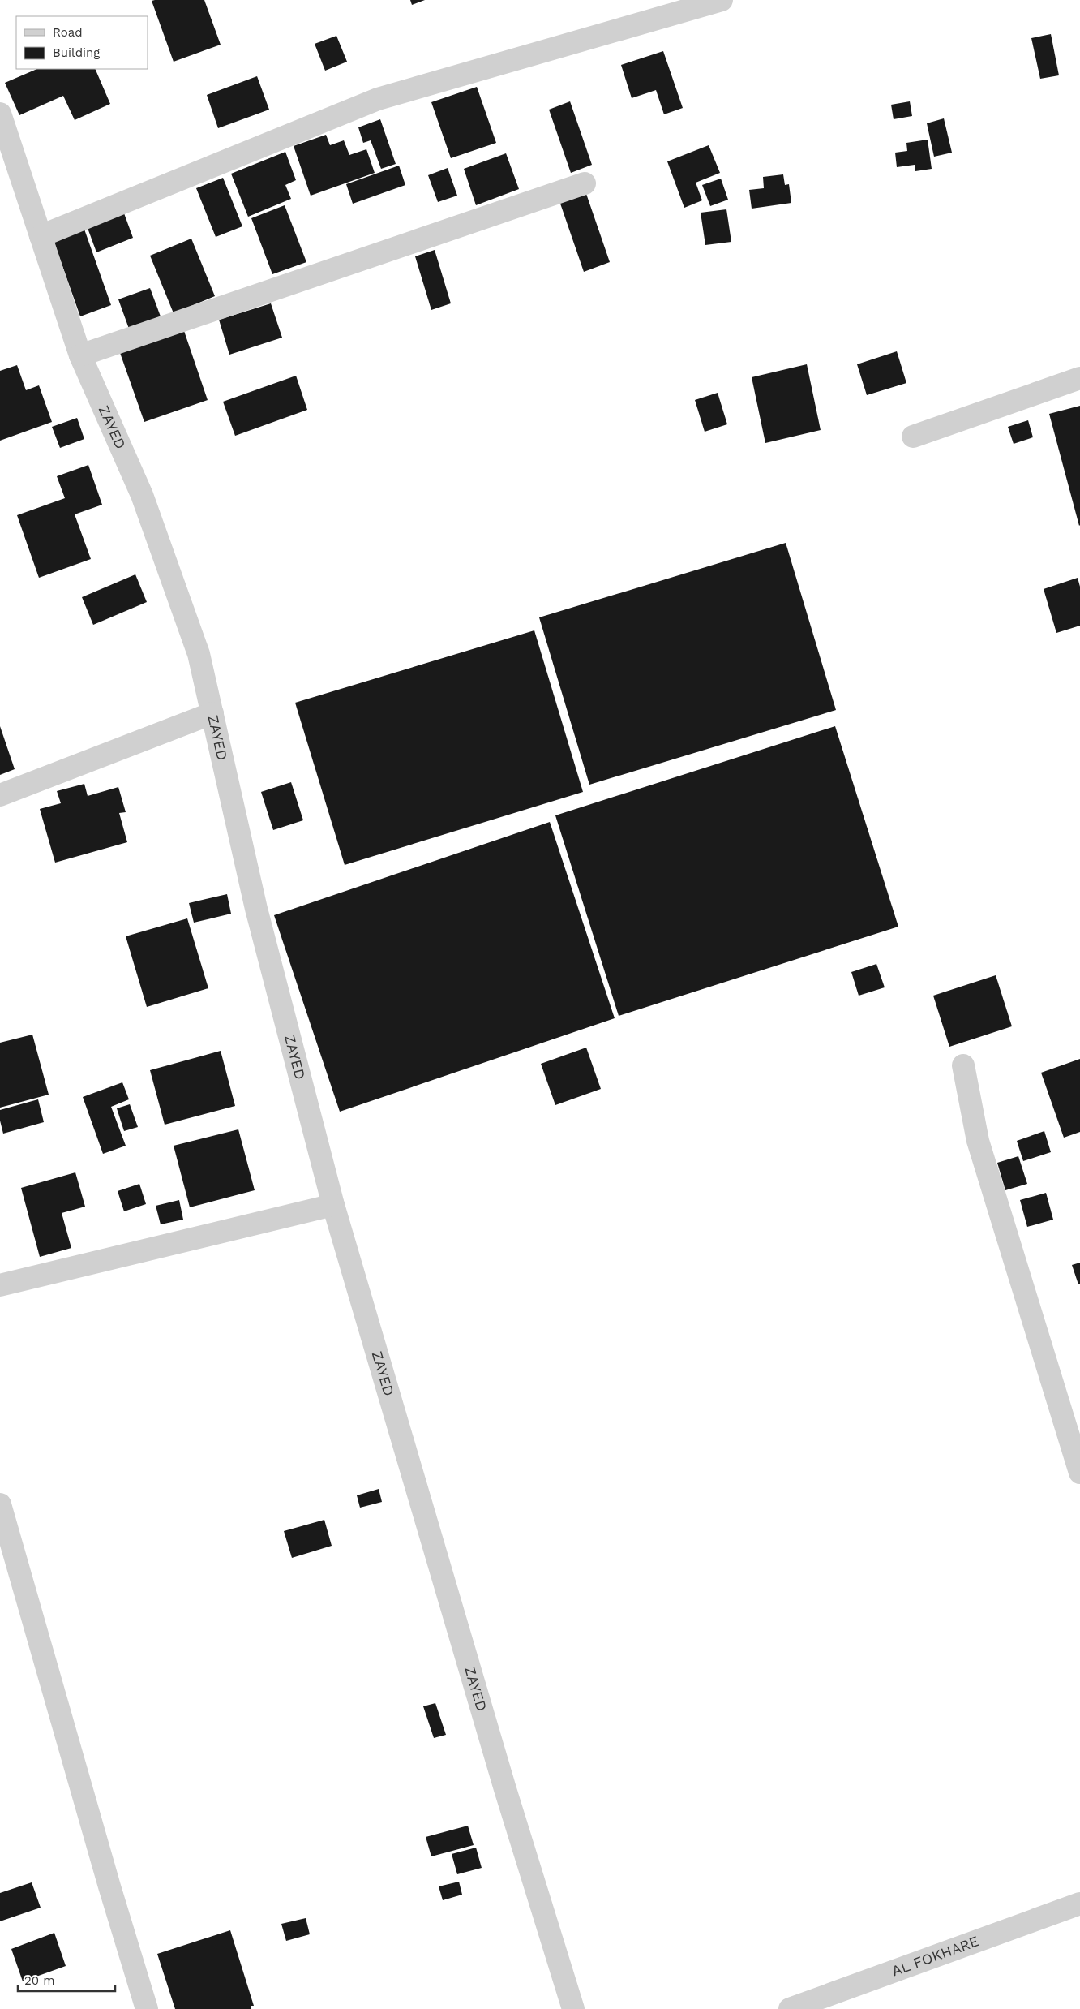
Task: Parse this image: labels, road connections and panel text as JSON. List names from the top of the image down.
{
  "streets": {
    "street": ["ZAYED", "AL FOKHARE"]
  },
  "legend": ["Road", "Building"],
  "scale_bar": "20 m"
}
